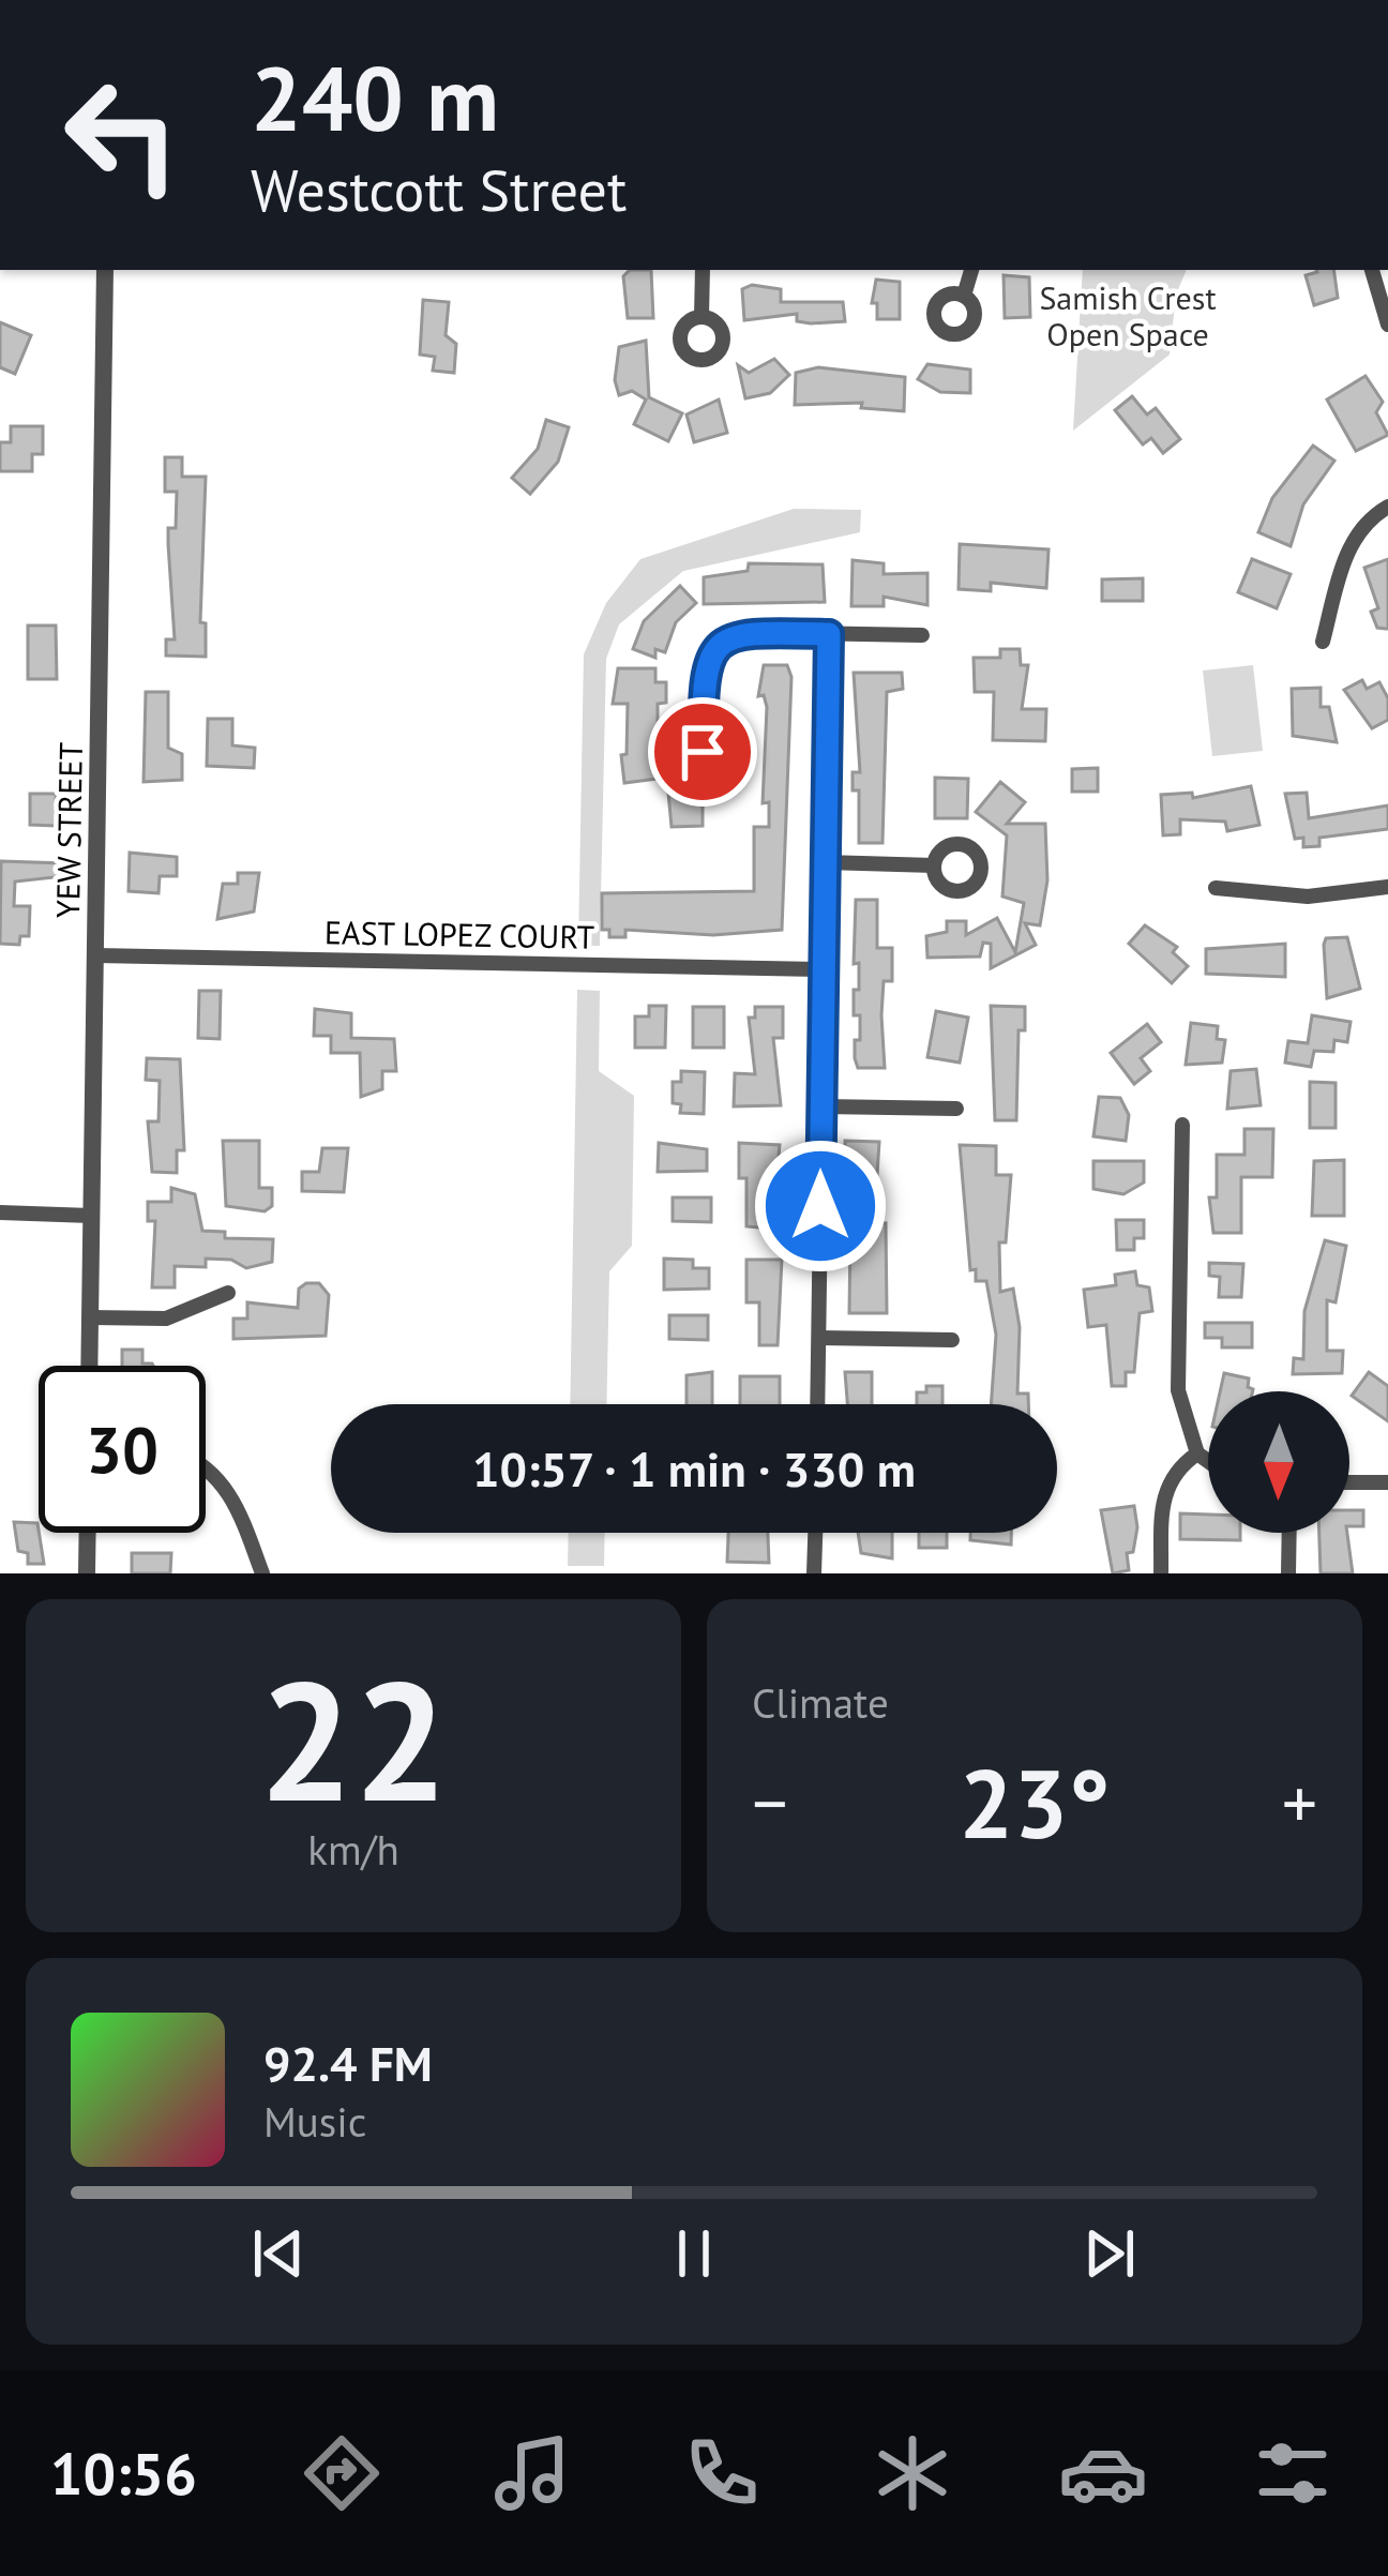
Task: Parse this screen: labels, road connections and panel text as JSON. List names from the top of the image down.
{
  "streets": {
    "street": ["YEW STREET", "EAST LOPEZ COURT"]
  },
  "crossings": [
    ["YEW STREET", "EAST LOPEZ COURT"]
  ],
  "parks": ["Samish Crest Open Space"],
  "north": "bottom",
  "page": {
    "turn": ["240 m", "Westcott Street"],
    "limit": "30",
    "trip": "10:57 · 1 min · 330 m",
    "tile": [
      ["22", "km/h"],
      "Climate"
    ],
    "heat": ["−", "23°", "+"],
    "song": ["92.4 FM", "Music"],
    "tabs": "10:56"
  }
}
